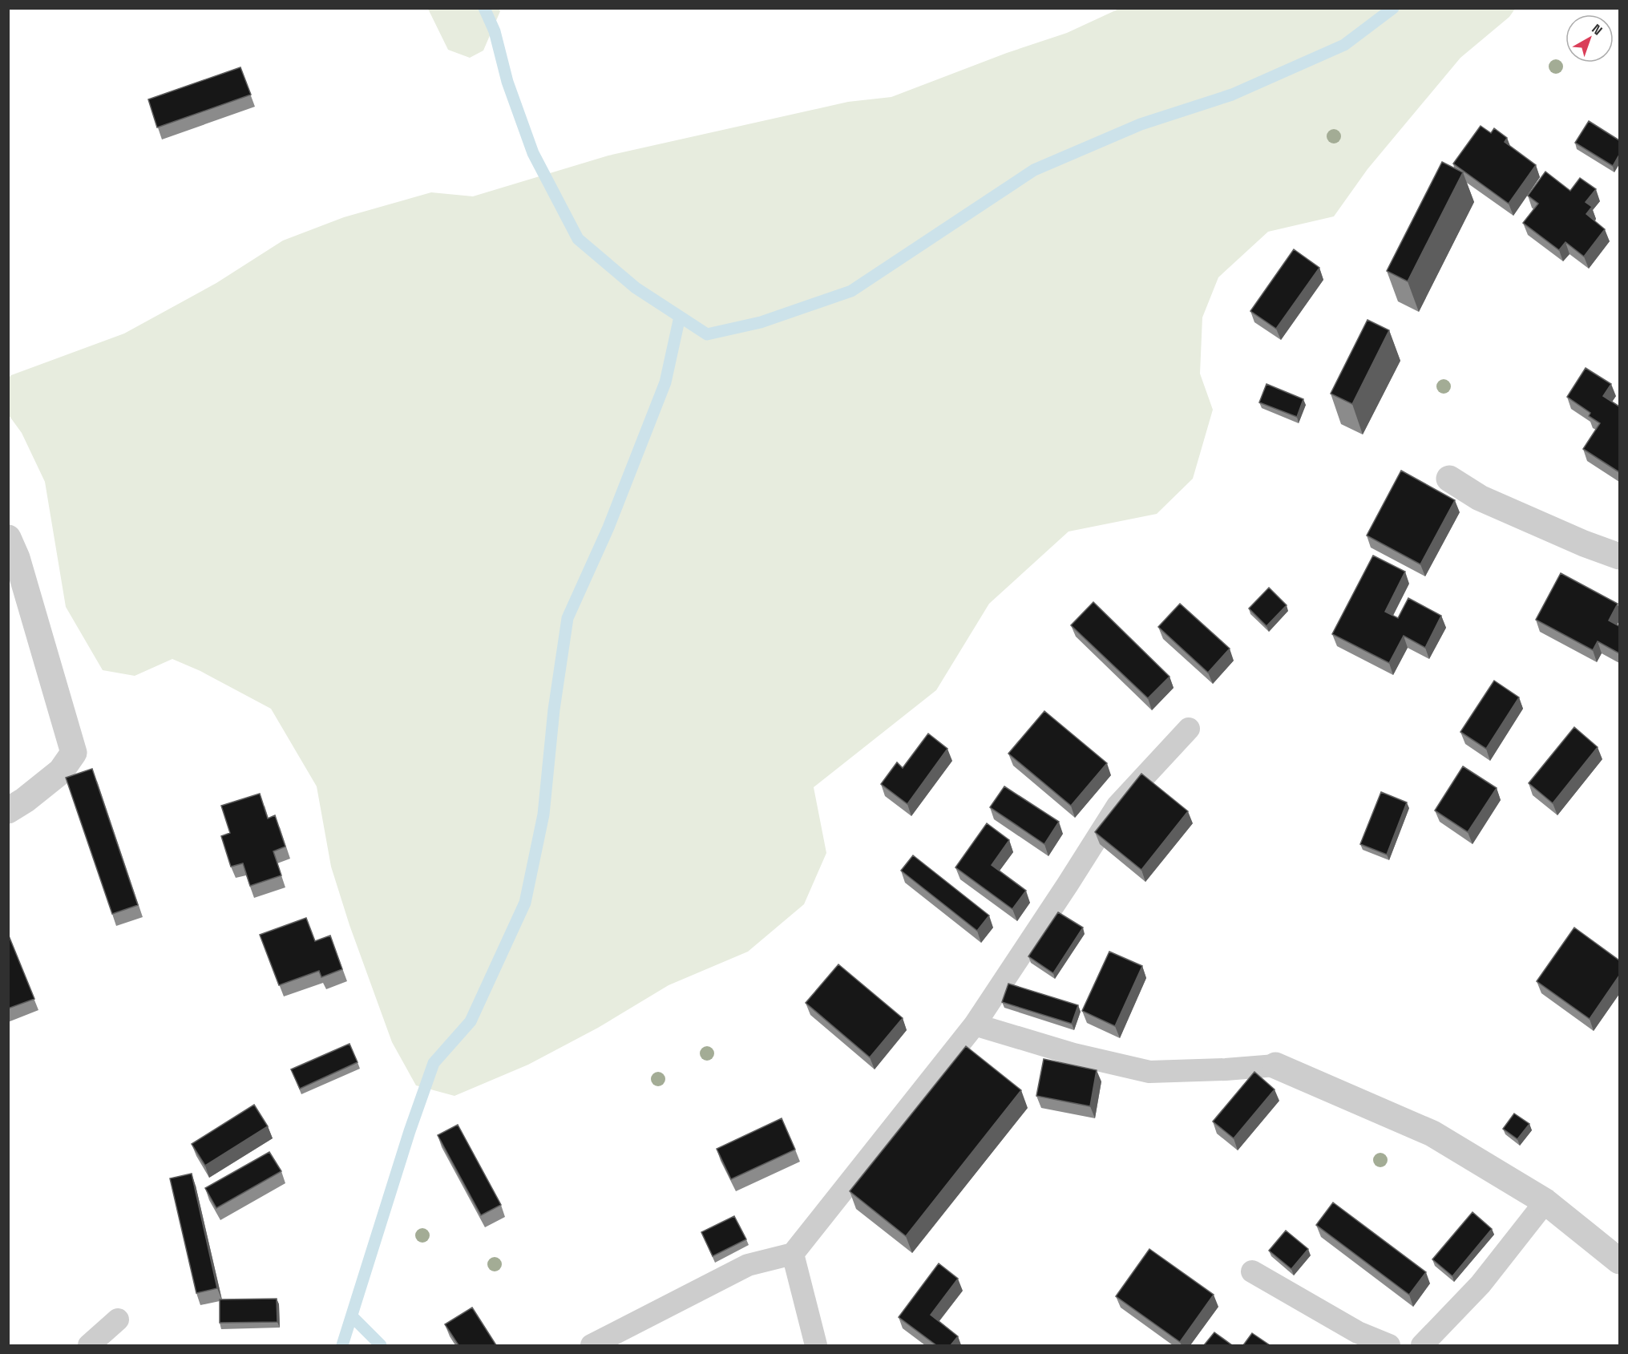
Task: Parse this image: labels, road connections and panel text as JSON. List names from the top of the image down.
{
  "north": "top right"
}
